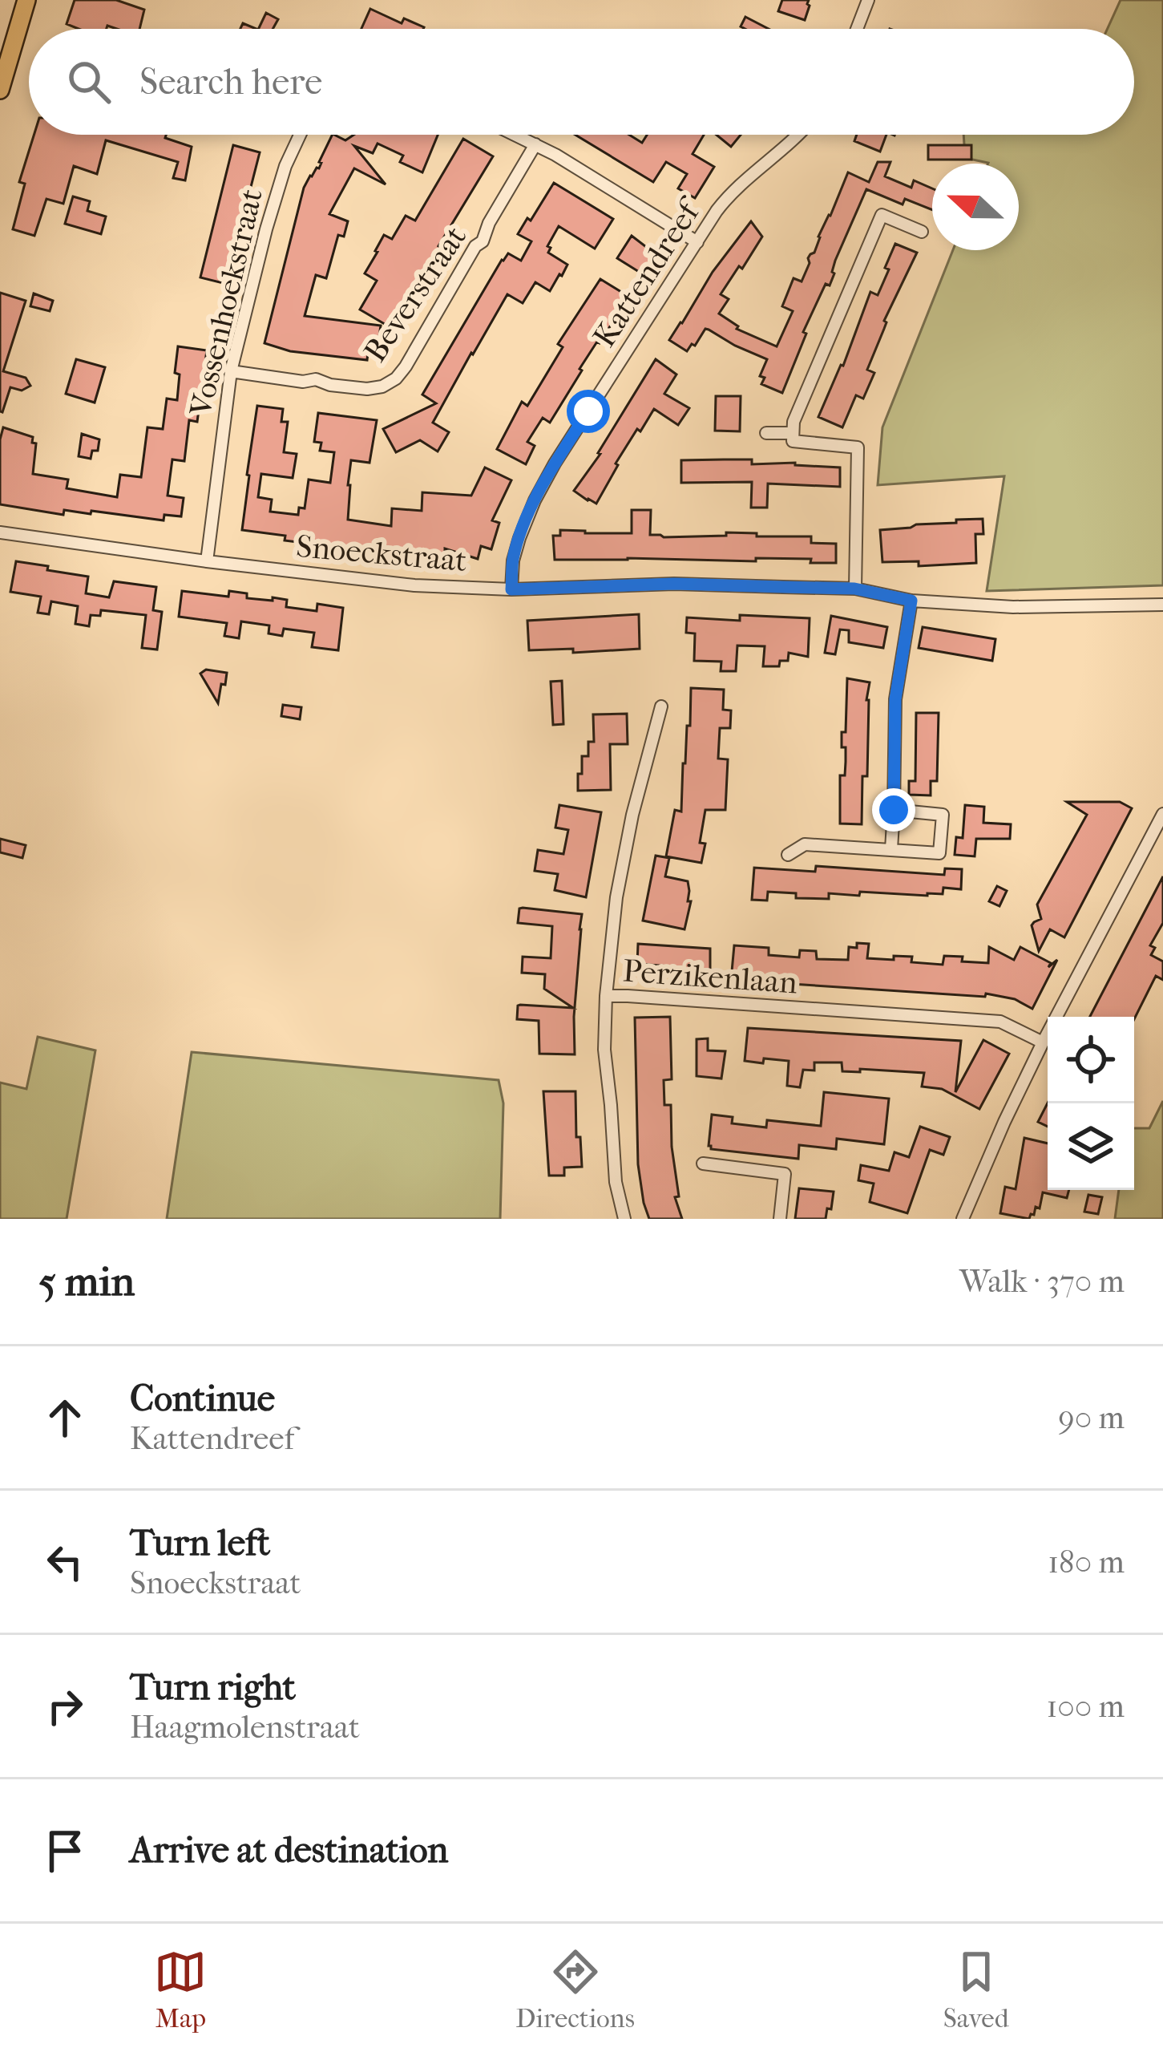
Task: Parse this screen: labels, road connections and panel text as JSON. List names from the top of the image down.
{
  "streets": {
    "street": [
      "Kattendreef",
      "Beverstraat",
      "Vossenhoekstraat",
      "Snoeckstraat",
      "Perzikenlaan"
    ]
  },
  "crossings": [
    ["Kattendreef", "Snoeckstraat"],
    ["Beverstraat", "Vossenhoekstraat"],
    ["Vossenhoekstraat", "Snoeckstraat"]
  ],
  "north": "left",
  "page": {
    "search": "Search here",
    "heading": ["5 min", "Walk · 370 m"],
    "list": [
      ["Continue", "Kattendreef", "90 m"],
      ["Turn left", "Snoeckstraat", "180 m"],
      ["Turn right", "Haagmolenstraat", "100 m"],
      "Arrive at destination"
    ],
    "nav": ["Map", "Directions", "Saved"]
  }
}
